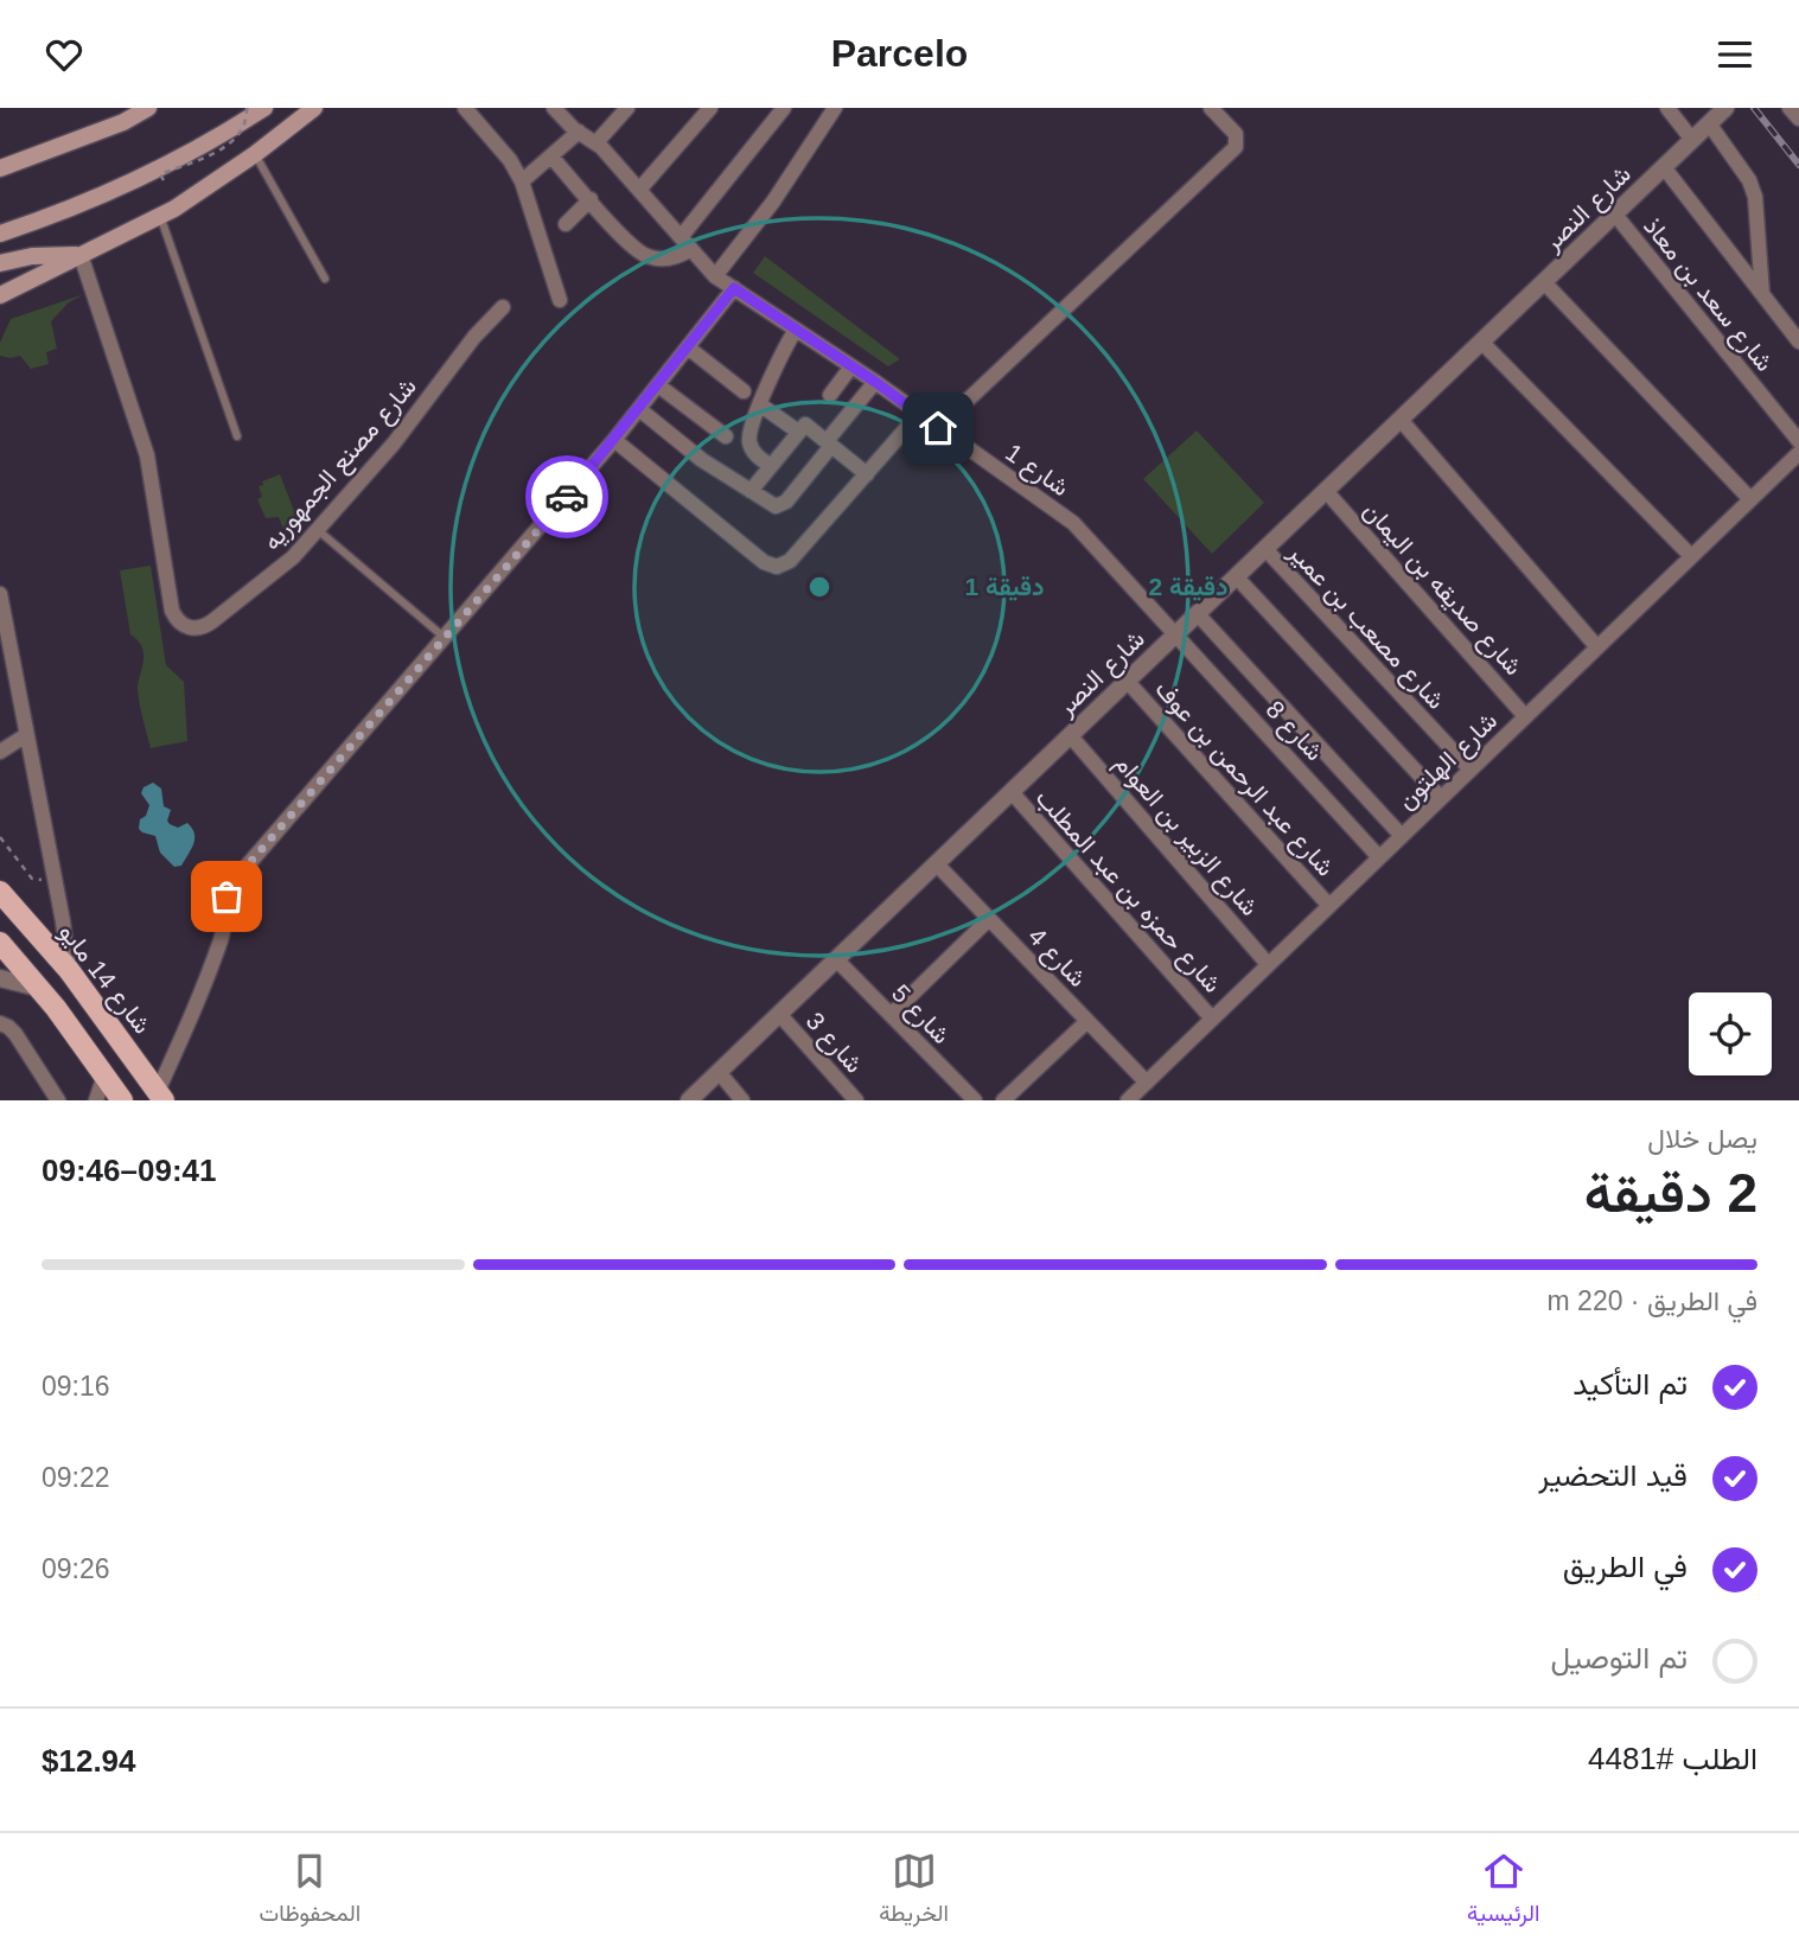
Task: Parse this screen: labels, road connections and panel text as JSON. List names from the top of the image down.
{
  "streets": {
    "main road": ["شارع 14 مايو"],
    "street": [
      "شارع النصر",
      "شارع سعد بن معاذ",
      "شارع مصنع الجمهوريه",
      "شارع 1",
      "شارع صديقه بن اليمان",
      "شارع مصعب بن عمير",
      "شارع 8",
      "شارع الهلتون",
      "شارع عبد الرحمن بن عوف",
      "شارع الزبير بن العوام",
      "شارع حمزه بن عبد المطلب",
      "شارع 4",
      "شارع 5",
      "شارع 3"
    ]
  },
  "crossings": [
    ["شارع النصر", "شارع سعد بن معاذ"],
    ["شارع النصر", "شارع 1"],
    ["شارع النصر", "شارع صديقه بن اليمان"],
    ["شارع النصر", "شارع مصعب بن عمير"],
    ["شارع النصر", "شارع 8"],
    ["شارع النصر", "شارع عبد الرحمن بن عوف"],
    ["شارع النصر", "شارع الزبير بن العوام"],
    ["شارع النصر", "شارع حمزه بن عبد المطلب"],
    ["شارع النصر", "شارع 4"],
    ["شارع النصر", "شارع 5"],
    ["شارع النصر", "شارع 3"],
    ["شارع 1", "شارع 8"],
    ["شارع صديقه بن اليمان", "شارع الهلتون"],
    ["شارع مصعب بن عمير", "شارع الهلتون"],
    ["شارع 8", "شارع الهلتون"],
    ["شارع الهلتون", "شارع عبد الرحمن بن عوف"],
    ["شارع الهلتون", "شارع الزبير بن العوام"],
    ["شارع الهلتون", "شارع حمزه بن عبد المطلب"],
    ["شارع الهلتون", "شارع 4"]
  ],
  "page": {
    "header": "Parcelo",
    "heading": ["2 دقيقة", "يصل خلال", "09:41–09:46"],
    "panel": ["الطلب #4481", "$12.94"],
    "bar": "في الطريق · 220 m",
    "list": [
      ["تم التأكيد", "09:16"],
      ["قيد التحضير", "09:22"],
      ["في الطريق", "09:26"],
      "تم التوصيل"
    ],
    "tabs": ["الرئيسية", "الخريطة", "المحفوظات"]
  },
  "rings": ["1 دقيقة", "2 دقيقة"]
}
